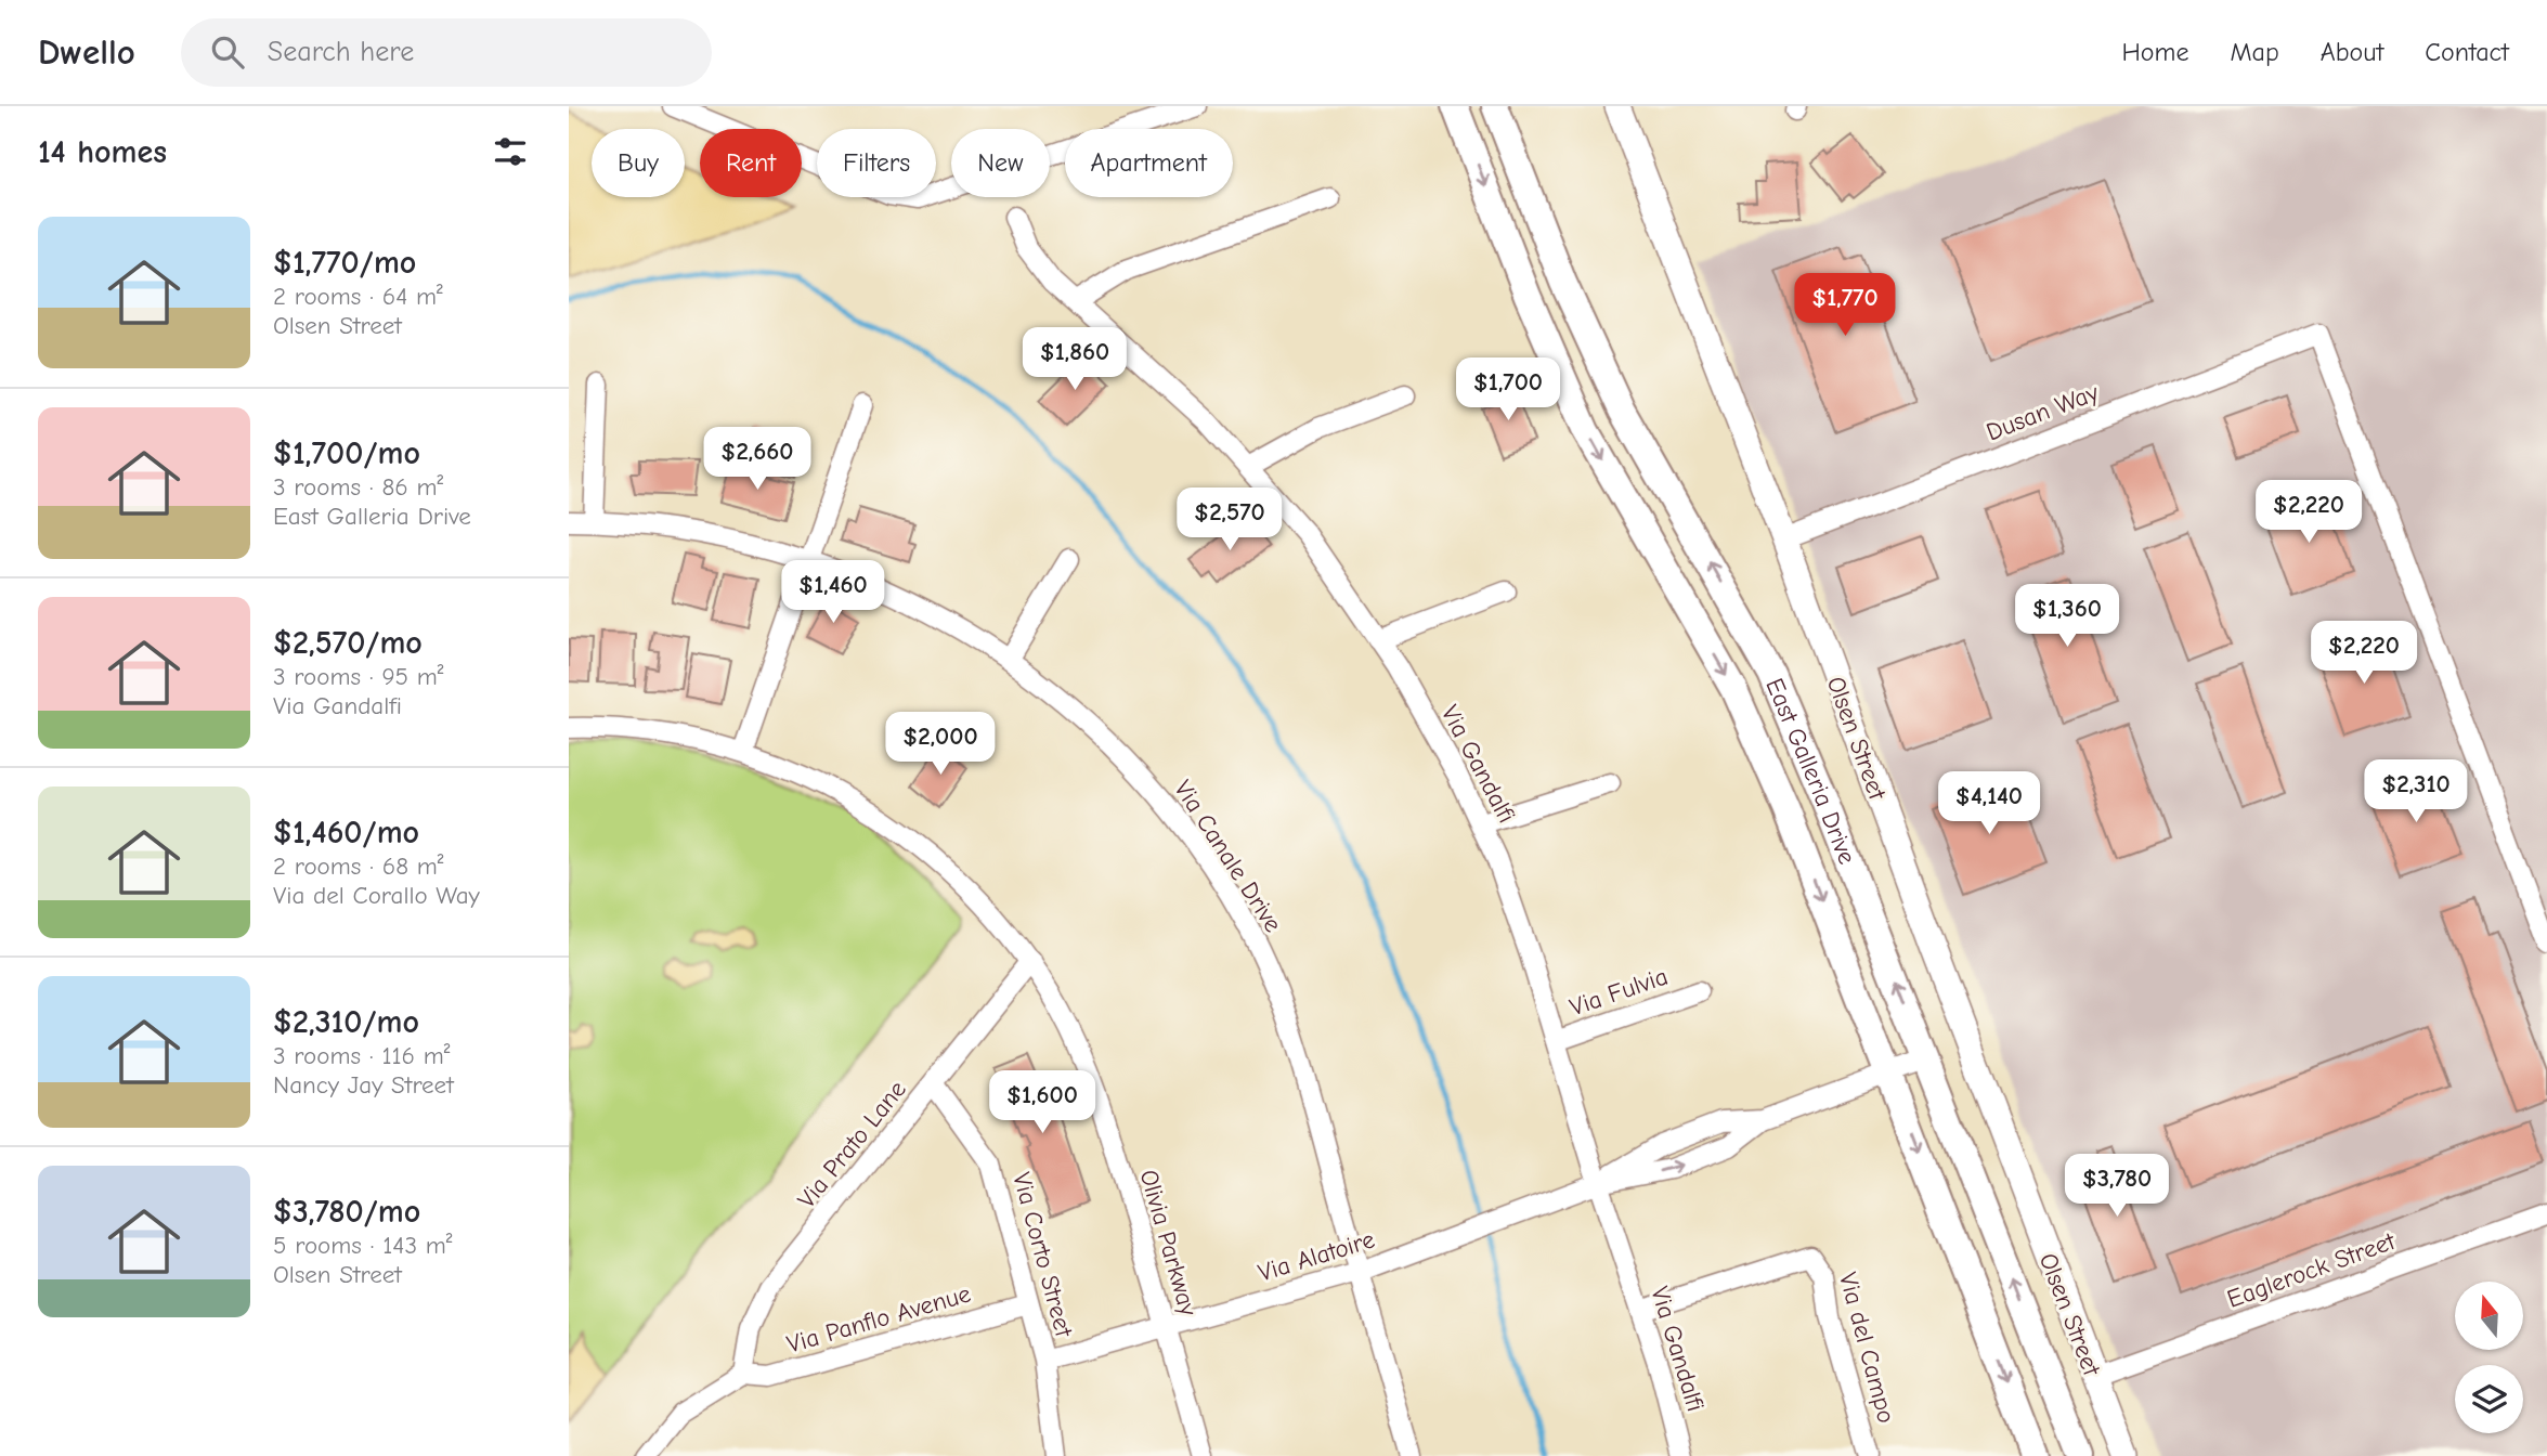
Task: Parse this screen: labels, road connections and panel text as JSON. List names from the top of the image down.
{
  "streets": {
    "main road": ["East Galleria Drive"],
    "street": [
      "Dusan Way",
      "Olsen Street",
      "Via Gandalfi",
      "Via Canale Drive",
      "Via Fulvia",
      "Via Prato Lane",
      "Olivia Parkway",
      "Via Corto Street",
      "Via Alatoire",
      "Eaglerock Street",
      "Via Panflo Avenue",
      "Via del Campo"
    ]
  },
  "crossings": [
    ["Dusan Way", "Olsen Street"],
    ["Olsen Street", "Eaglerock Street"],
    ["Via Gandalfi", "Via Fulvia"],
    ["Via Gandalfi", "Via Alatoire"],
    ["Via Gandalfi", "Via del Campo"],
    ["East Galleria Drive", "Via Alatoire"],
    ["Via Canale Drive", "Via Alatoire"],
    ["Via Prato Lane", "Olivia Parkway"],
    ["Via Prato Lane", "Via Corto Street"],
    ["Via Prato Lane", "Via Panflo Avenue"],
    ["Olivia Parkway", "Via Alatoire"],
    ["Via Corto Street", "Via Alatoire"],
    ["Via Corto Street", "Via Panflo Avenue"]
  ],
  "north": "top",
  "page": {
    "header": "Dwello",
    "search": "Search here",
    "nav": [
      "Home",
      "Map",
      "About",
      "Contact"
    ],
    "heading": "14 homes",
    "chip": [
      "Buy",
      "Rent",
      "Filters",
      "New",
      "Apartment"
    ],
    "list": [
      {
        "name": "$1,770/mo",
        "note": "2 rooms · 64 m² · Olsen Street"
      },
      {
        "name": "$1,700/mo",
        "note": "3 rooms · 86 m² · East Galleria Drive"
      },
      {
        "name": "$2,570/mo",
        "note": "3 rooms · 95 m² · Via Gandalfi"
      },
      {
        "name": "$1,460/mo",
        "note": "2 rooms · 68 m² · Via del Corallo Way"
      },
      {
        "name": "$2,310/mo",
        "note": "3 rooms · 116 m² · Nancy Jay Street"
      },
      {
        "name": "$3,780/mo",
        "note": "5 rooms · 143 m² · Olsen Street"
      }
    ],
    "price": [
      "$1,770",
      "$1,860",
      "$1,700",
      "$2,660",
      "$2,220",
      "$2,570",
      "$1,460",
      "$1,360",
      "$2,220",
      "$2,000",
      "$2,310",
      "$4,140",
      "$1,600",
      "$3,780"
    ]
  }
}
